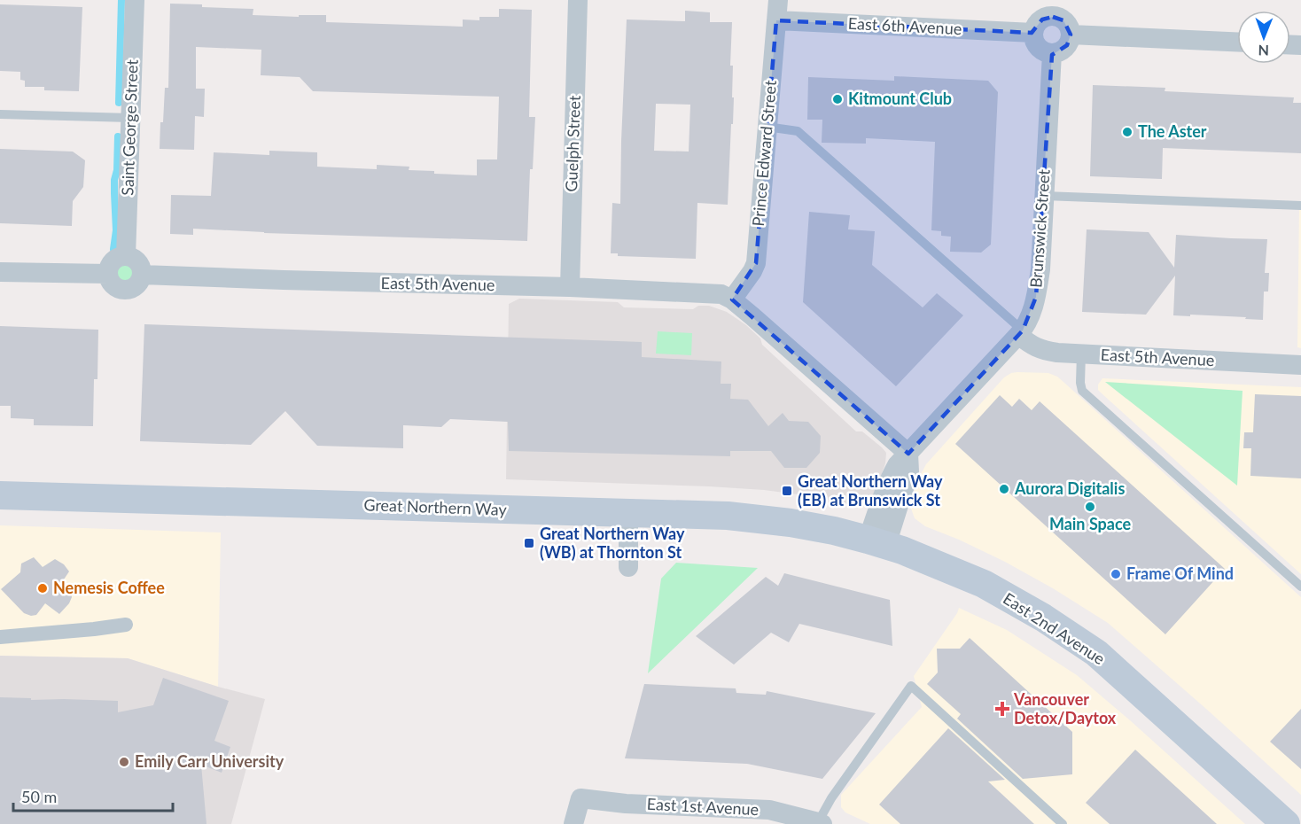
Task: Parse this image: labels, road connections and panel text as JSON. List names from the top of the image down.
{
  "streets": {
    "main road": ["Great Northern Way", "East 2nd Avenue"],
    "street": [
      "East 6th Avenue",
      "Saint George Street",
      "Guelph Street",
      "Prince Edward Street",
      "Brunswick Street",
      "East 5th Avenue",
      "East 1st Avenue"
    ]
  },
  "crossings": [
    ["East 6th Avenue", "Prince Edward Street"],
    ["East 6th Avenue", "Brunswick Street"],
    ["Saint George Street", "East 5th Avenue"],
    ["Guelph Street", "East 5th Avenue"],
    ["Prince Edward Street", "East 5th Avenue"],
    ["Brunswick Street", "East 5th Avenue"],
    ["Great Northern Way", "East 2nd Avenue"]
  ],
  "places": {
    "other": [
      "Kitmount Club",
      "The Aster",
      "Aurora Digitalis",
      "Main Space",
      "Frame Of Mind",
      "Nemesis Coffee",
      "Emily Carr University"
    ],
    "transit": ["Great Northern Way (EB) at Brunswick St", "Great Northern Way (WB) at Thornton St"],
    "health": ["Vancouver Detox/Daytox"]
  },
  "scale_bar": "50 m",
  "north": "bottom"
}
